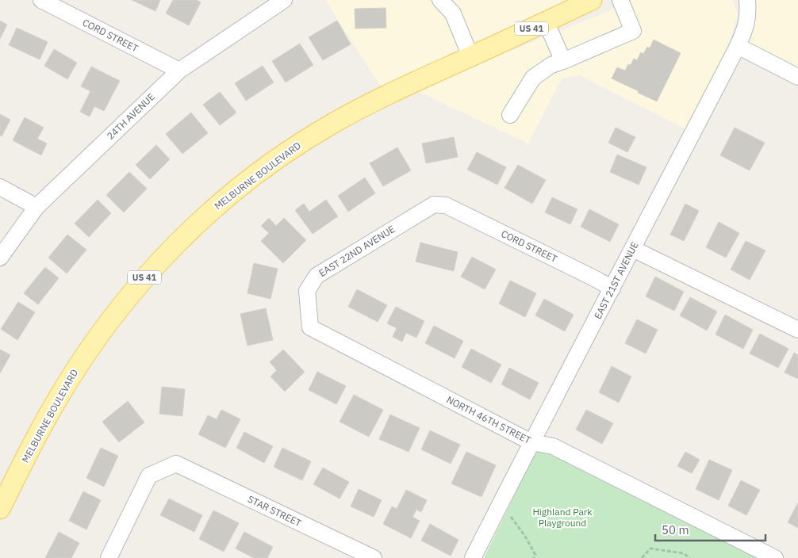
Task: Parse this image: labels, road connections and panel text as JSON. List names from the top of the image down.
{
  "streets": {
    "main road": ["US 41", "MELBURNE BOULEVARD"],
    "street": [
      "CORD STREET",
      "24TH AVENUE",
      "EAST 22ND AVENUE",
      "EAST 21ST AVENUE",
      "NORTH 46TH STREET",
      "STAR STREET"
    ]
  },
  "crossings": [
    ["CORD STREET", "24TH AVENUE"],
    ["CORD STREET", "EAST 22ND AVENUE"],
    ["CORD STREET", "EAST 21ST AVENUE"],
    ["EAST 22ND AVENUE", "NORTH 46TH STREET"],
    ["EAST 21ST AVENUE", "NORTH 46TH STREET"]
  ],
  "parks": ["Highland Park Playground"],
  "scale_bar": "50 m"
}
